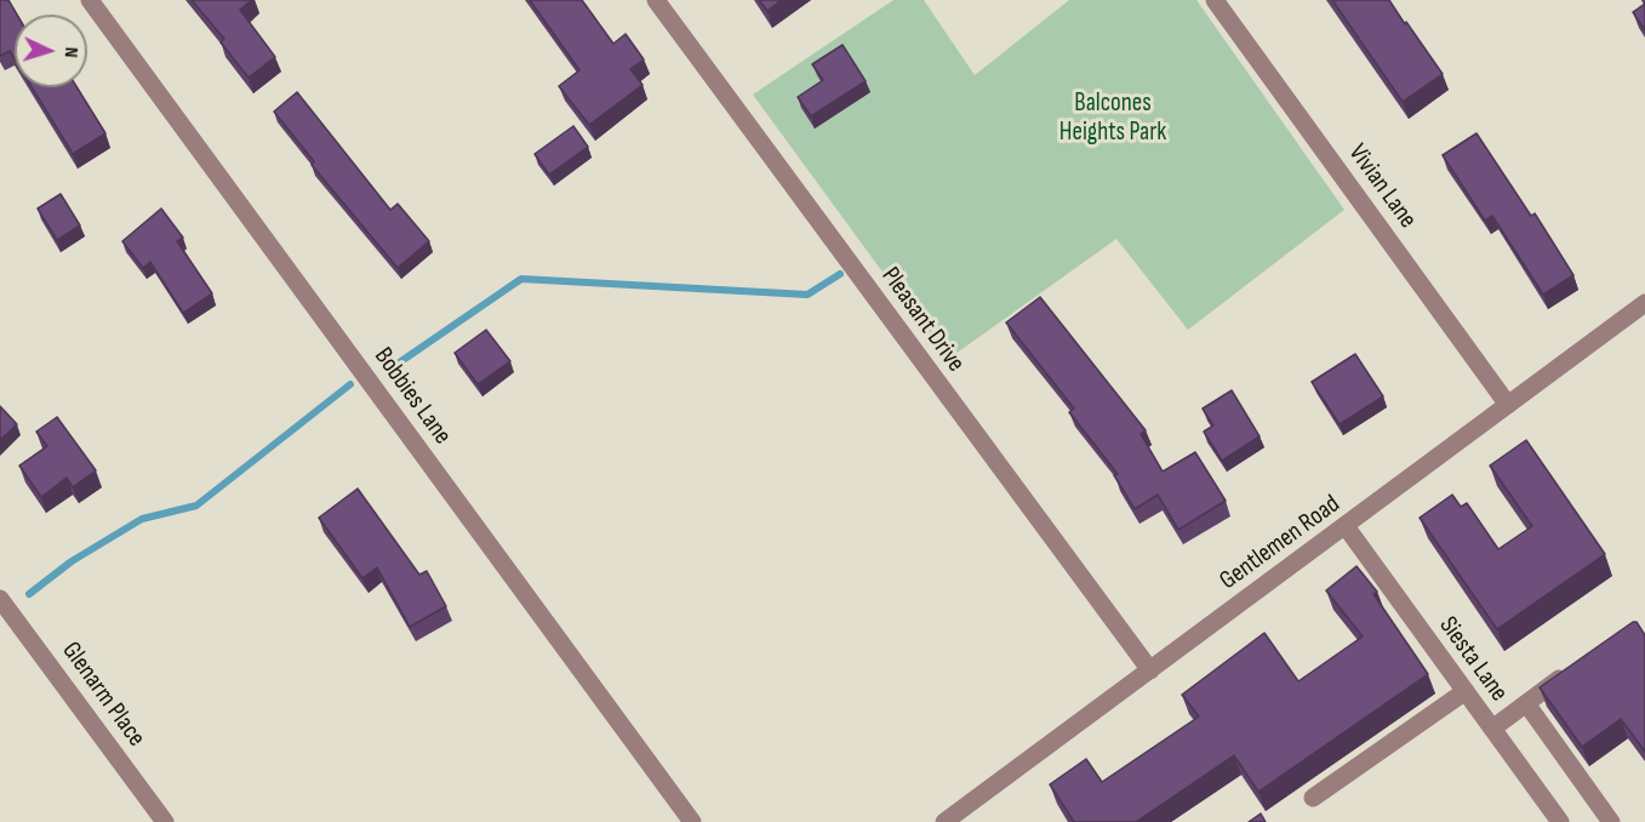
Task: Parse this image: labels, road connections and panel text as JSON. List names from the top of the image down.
{
  "streets": {
    "street": [
      "Vivian Lane",
      "Pleasant Drive",
      "Bobbies Lane",
      "Gentlemen Road",
      "Siesta Lane",
      "Glenarm Place"
    ]
  },
  "crossings": [
    ["Vivian Lane", "Gentlemen Road"],
    ["Pleasant Drive", "Gentlemen Road"],
    ["Gentlemen Road", "Siesta Lane"]
  ],
  "parks": ["Balcones Heights Park"],
  "north": "right"
}
